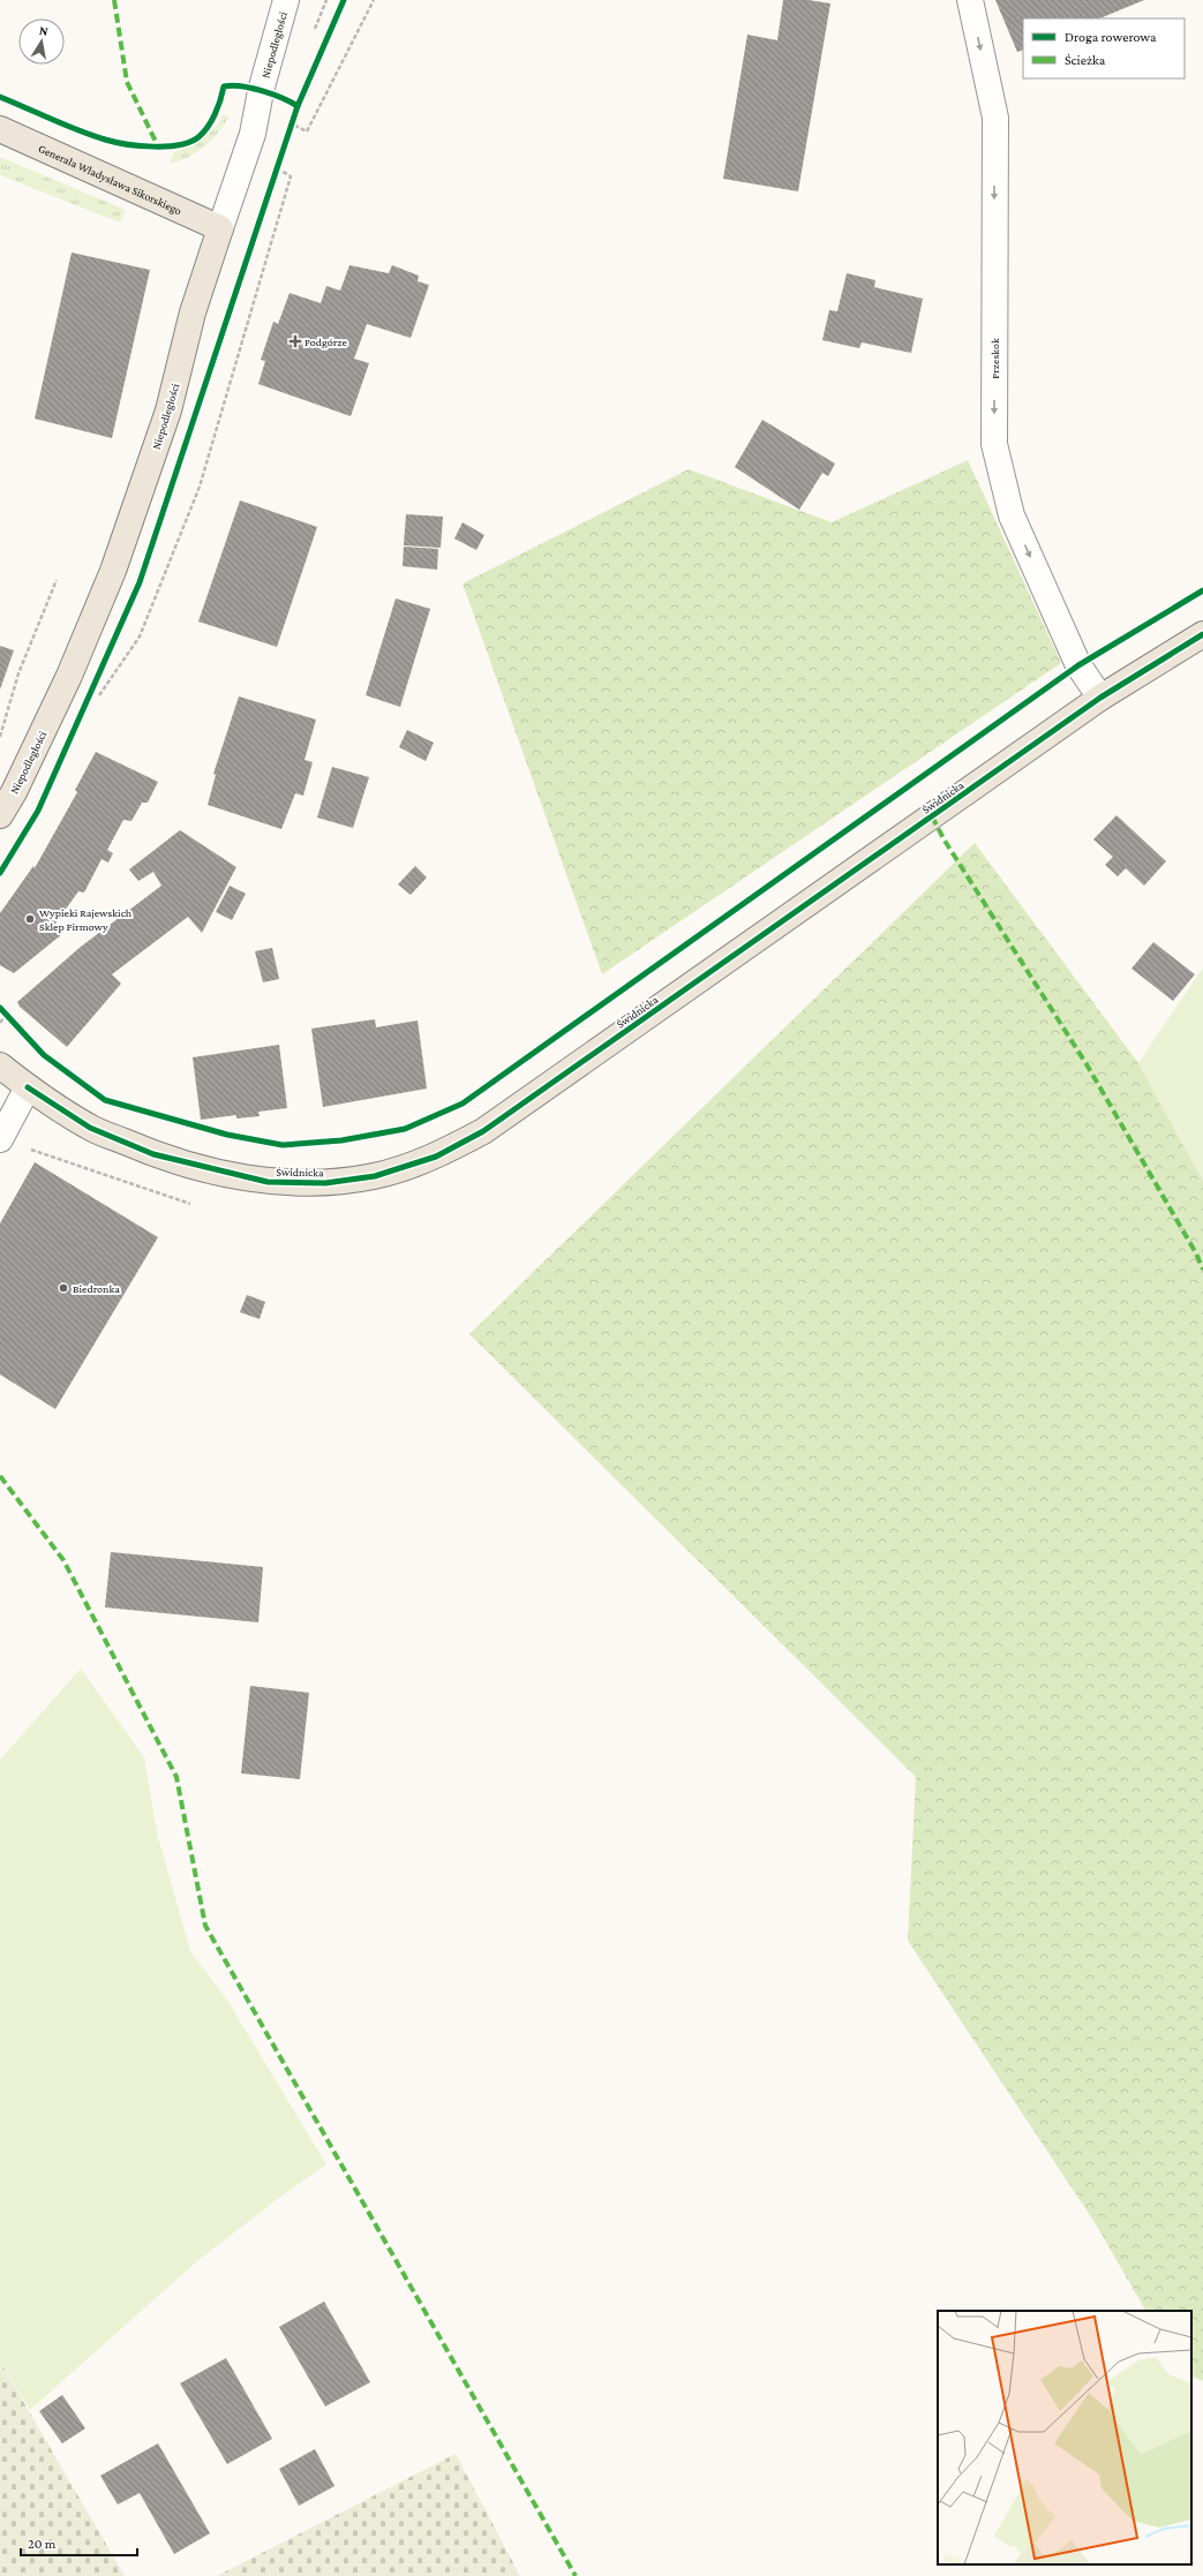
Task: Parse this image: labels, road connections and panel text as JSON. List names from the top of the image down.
{
  "streets": {
    "main road": ["Niepodległości", "Generała Władysława Sikorskiego", "Świdnicka"],
    "street": ["Przeskok"]
  },
  "crossings": [
    ["Niepodległości", "Generała Władysława Sikorskiego"],
    ["Przeskok", "Świdnicka"]
  ],
  "one_way": ["Przeskok"],
  "places": {
    "health": ["Podgórze"],
    "other": ["Wypieki Rajewskich Sklep Firmowy", "Biedronka"]
  },
  "legend": ["Droga rowerowa", "Ścieżka"],
  "scale_bar": "20 m",
  "north": "top"
}
